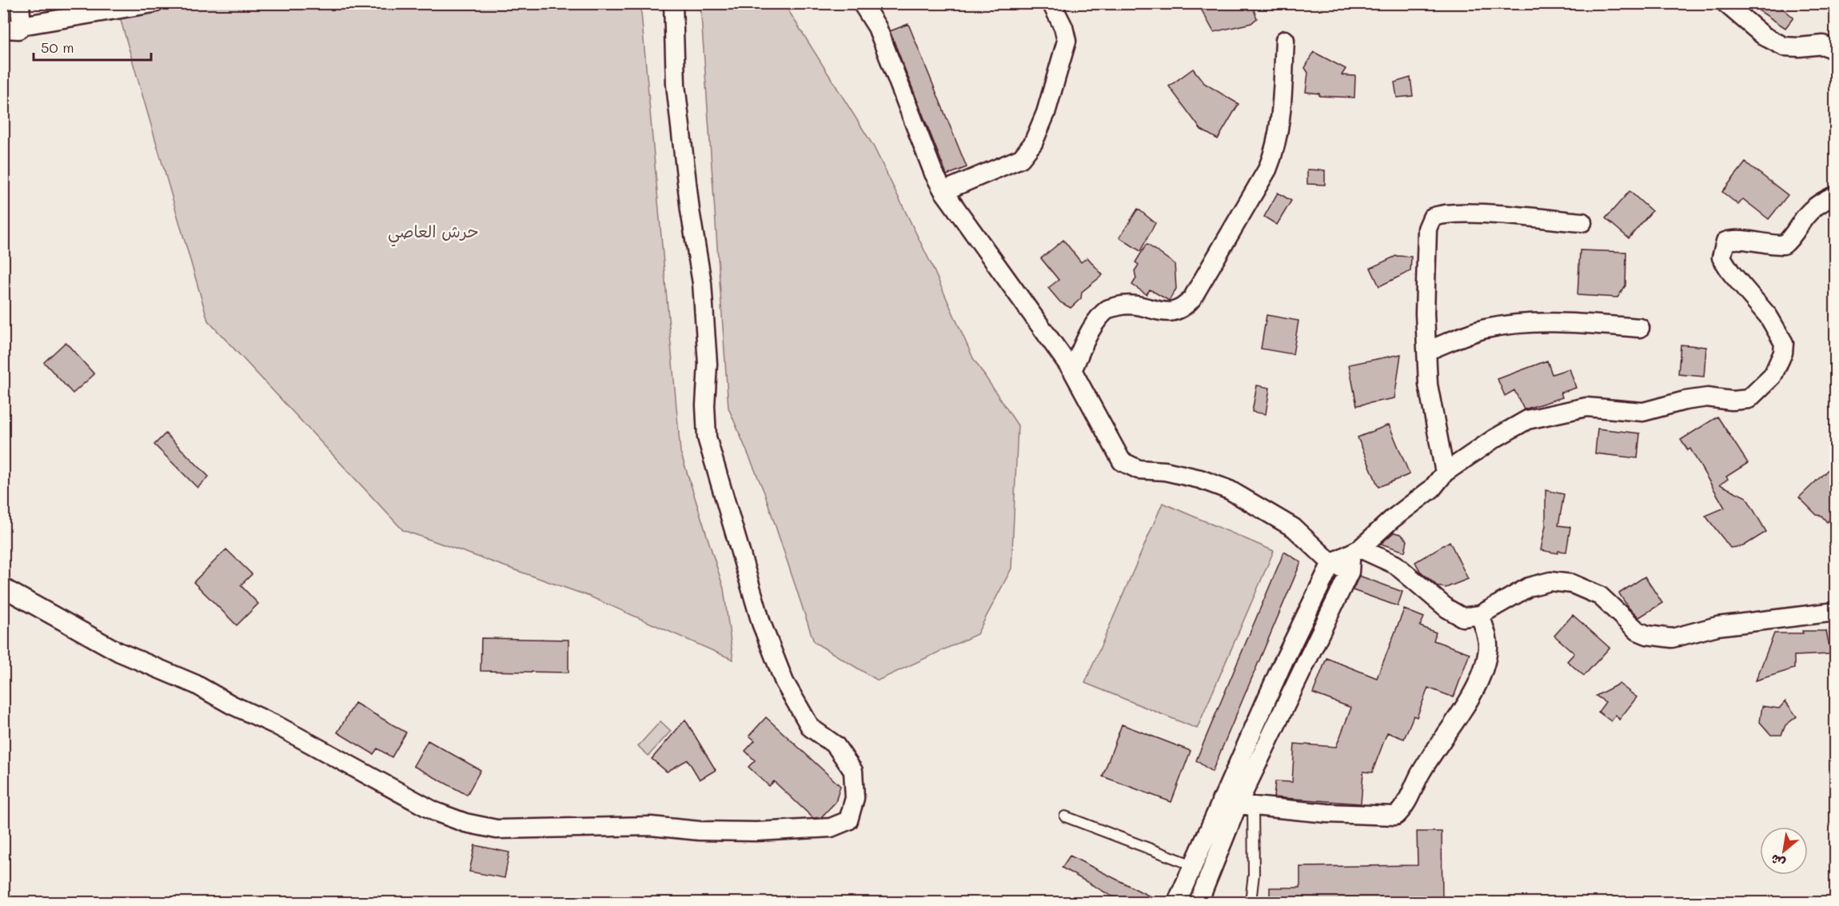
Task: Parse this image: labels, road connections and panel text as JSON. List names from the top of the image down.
{
  "parks": ["حرش العاصي"],
  "scale_bar": "50 m",
  "north": "bottom left"
}
